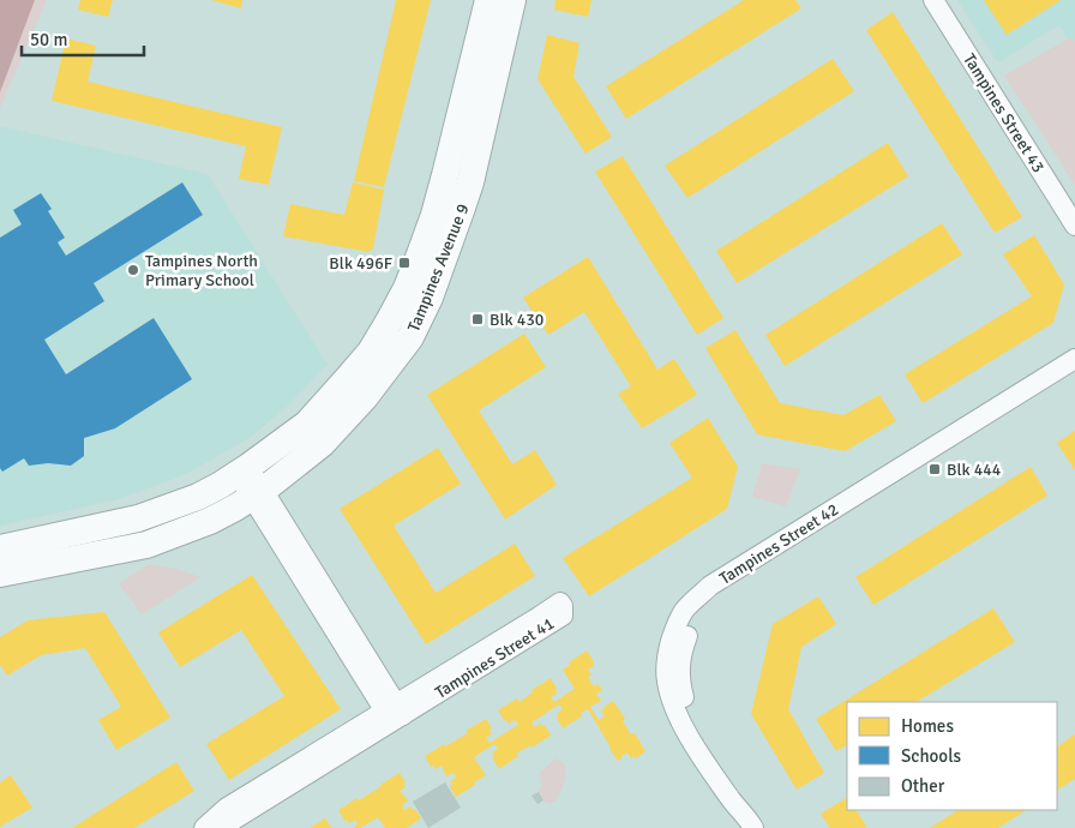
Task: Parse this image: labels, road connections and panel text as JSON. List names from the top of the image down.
{
  "streets": {
    "main road": ["Tampines Avenue 9"],
    "street": ["Tampines Street 43", "Tampines Street 42", "Tampines Street 41"]
  },
  "places": {
    "transit": ["Blk 496F", "Blk 430", "Blk 444"],
    "other": ["Tampines North Primary School"]
  },
  "legend": ["Homes", "Schools", "Other"],
  "scale_bar": "50 m"
}
